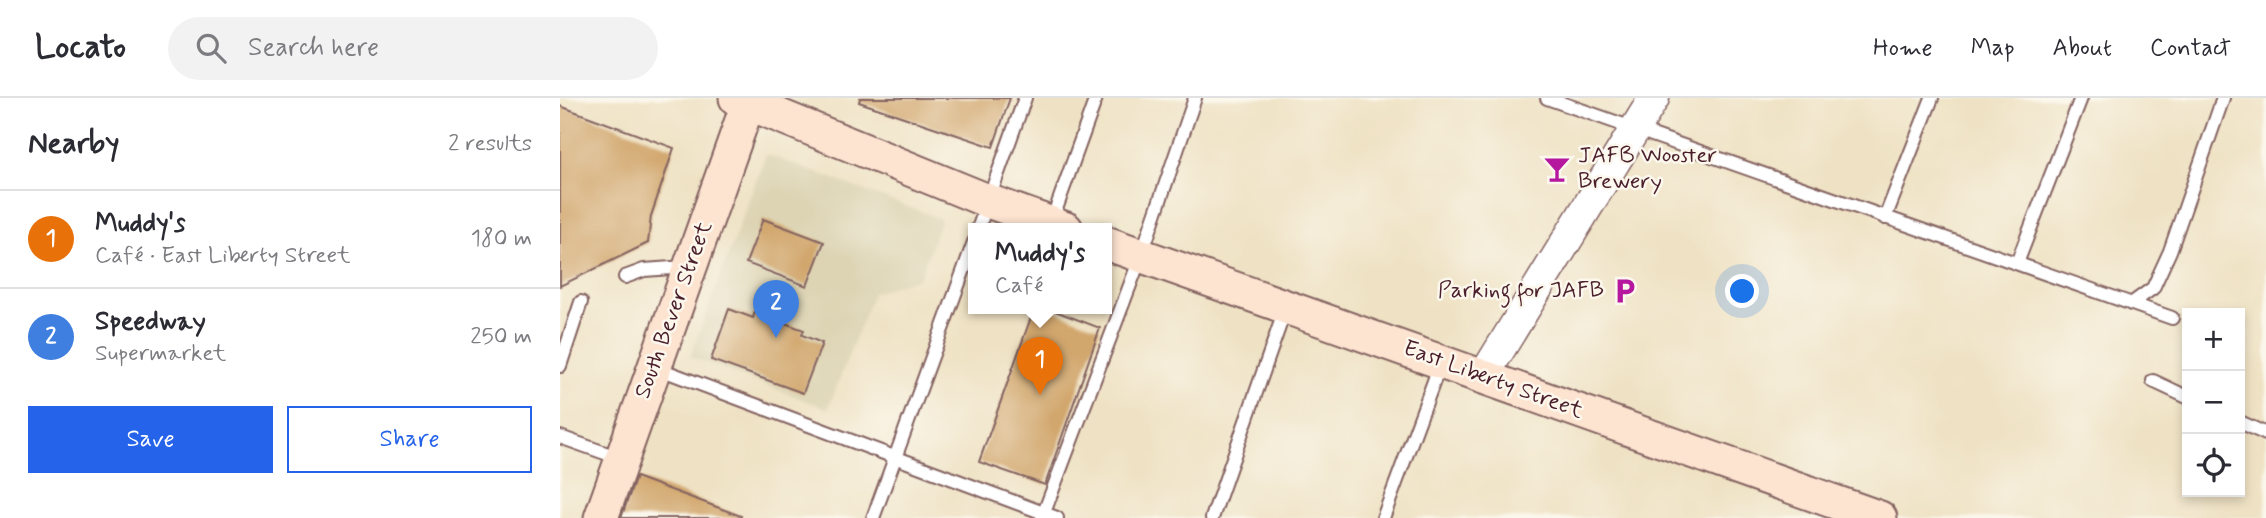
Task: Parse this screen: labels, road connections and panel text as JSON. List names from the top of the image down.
{
  "streets": {
    "main road": ["South Bever Street", "East Liberty Street"]
  },
  "places": {
    "bar": ["JAFB Wooster Brewery"],
    "parking": ["Parking for JAFB"]
  },
  "page": {
    "header": "Locato",
    "search": "Search here",
    "nav": [
      "Home",
      "Map",
      "About",
      "Contact"
    ],
    "heading": ["Nearby", "2 results"],
    "list": [
      {
        "mark": "1",
        "name": "Muddy's",
        "note": "Café · East Liberty Street",
        "value": "180 m"
      },
      {
        "mark": "2",
        "name": "Speedway",
        "note": "Supermarket",
        "value": "250 m"
      }
    ],
    "popup": ["Muddy's", "Café"],
    "pins": ["2", "1"],
    "map_buttons": ["+", "−"],
    "buttons": ["Save", "Share"]
  }
}
